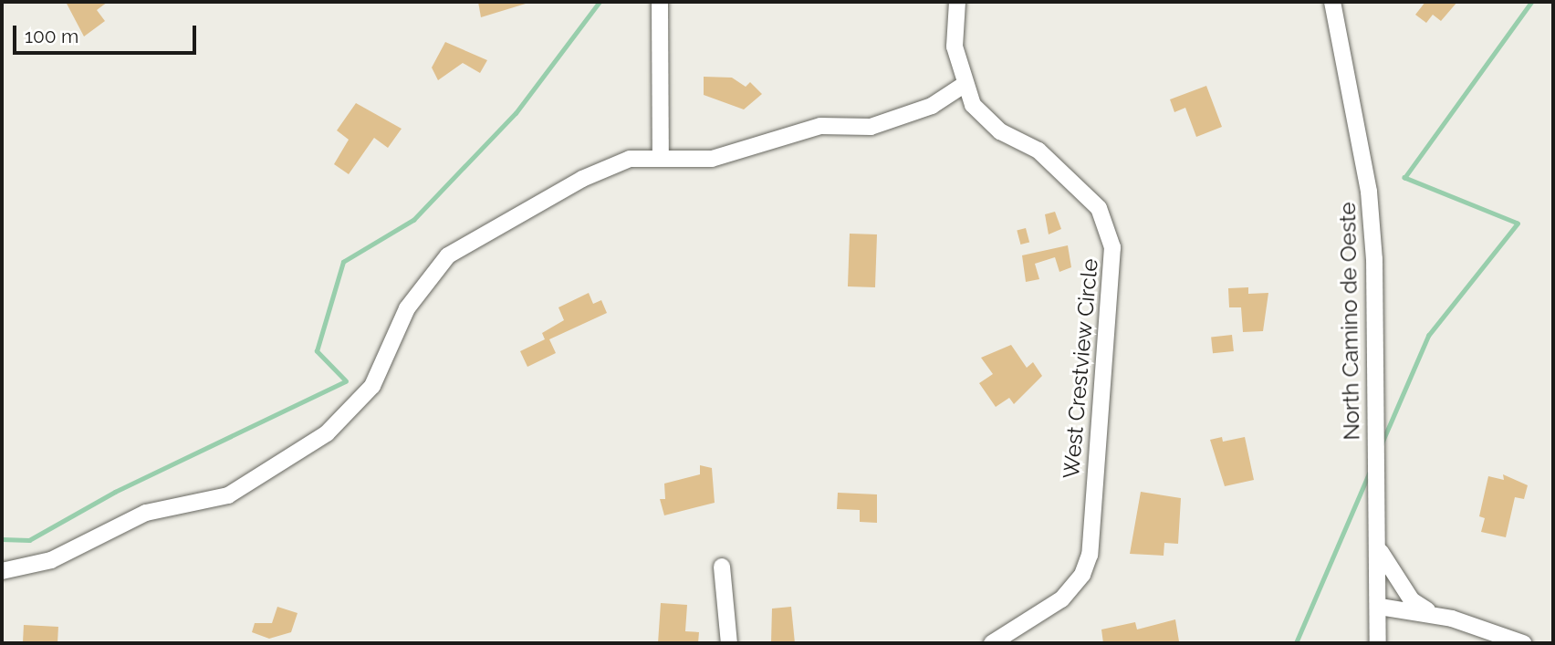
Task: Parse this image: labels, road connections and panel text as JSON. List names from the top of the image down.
{
  "streets": {
    "street": ["North Camino de Oeste", "West Crestview Circle"]
  },
  "scale_bar": "100 m"
}
